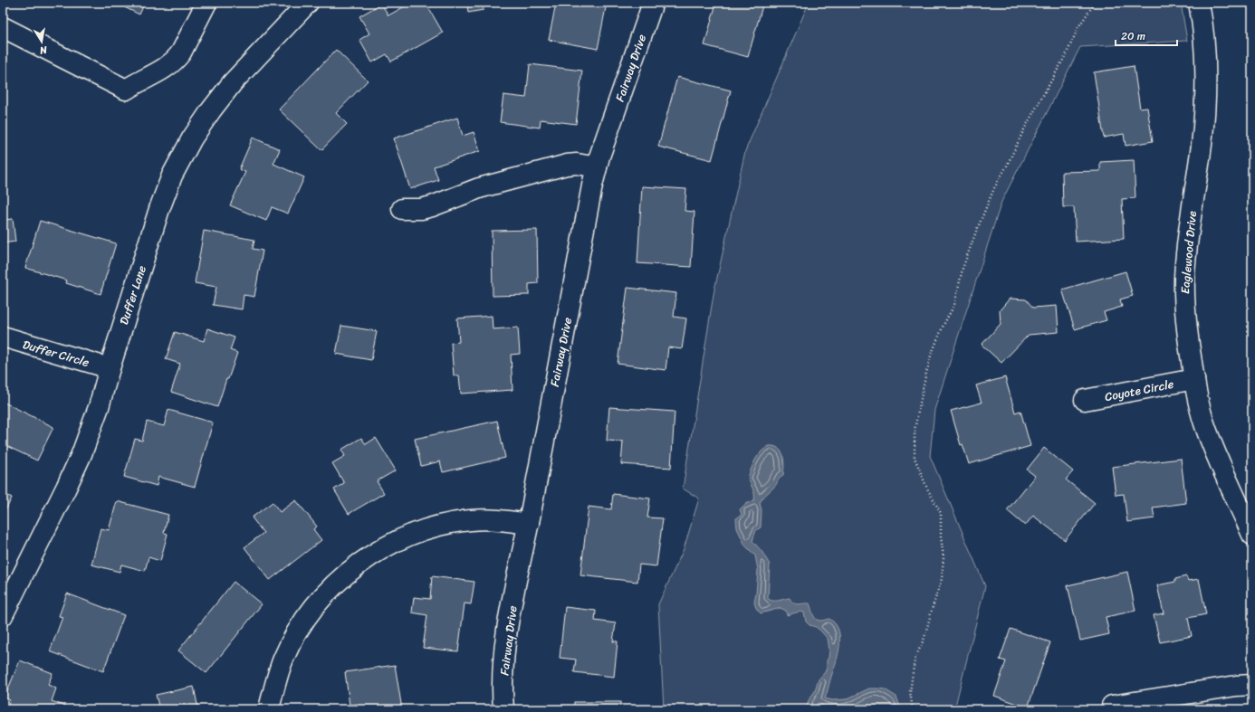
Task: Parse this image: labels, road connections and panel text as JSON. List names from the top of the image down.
{
  "streets": {
    "street": [
      "Fairway Drive",
      "Eaglewood Drive",
      "Duffer Lane",
      "Duffer Circle",
      "Coyote Circle"
    ]
  },
  "crossings": [
    ["Eaglewood Drive", "Coyote Circle"],
    ["Duffer Lane", "Duffer Circle"]
  ],
  "scale_bar": "20 m",
  "north": "bottom"
}
